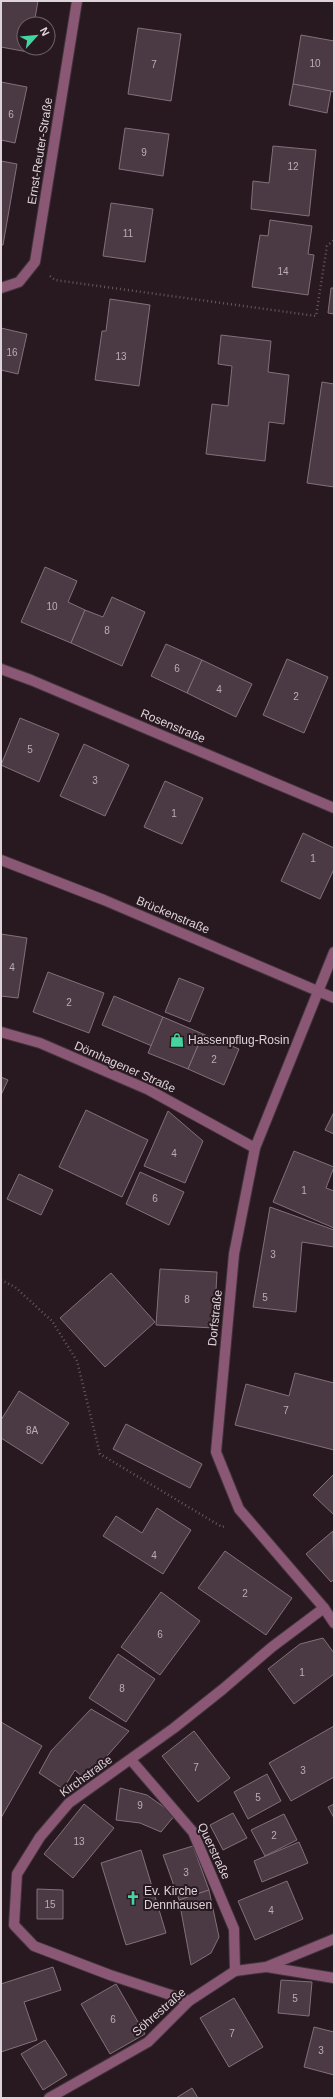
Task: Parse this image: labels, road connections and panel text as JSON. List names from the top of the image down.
{
  "streets": {
    "street": [
      "Ernst-Reuter-Straße",
      "Rosenstraße",
      "Brückenstraße",
      "Dörnhagener Straße",
      "Dorfstraße",
      "Kirchstraße",
      "Querstraße",
      "Söhrestraße"
    ]
  },
  "crossings": [
    ["Brückenstraße", "Dorfstraße"],
    ["Dörnhagener Straße", "Dorfstraße"],
    ["Dorfstraße", "Kirchstraße"],
    ["Kirchstraße", "Querstraße"],
    ["Kirchstraße", "Söhrestraße"],
    ["Querstraße", "Söhrestraße"]
  ],
  "places": {
    "shop": ["Hassenpflug-Rosin"],
    "church": ["Ev. Kirche Dennhausen"]
  },
  "house_numbers": [
    "10",
    "7",
    "6",
    "9",
    "12",
    "11",
    "14",
    "16",
    "13",
    "10",
    "8",
    "6",
    "4",
    "2",
    "5",
    "3",
    "1",
    "1",
    "4",
    "2",
    "2",
    "4",
    "1",
    "6",
    "3",
    "5",
    "8",
    "7",
    "8A",
    "4",
    "2",
    "6",
    "1",
    "8",
    "7",
    "3",
    "5",
    "9",
    "2",
    "13",
    "3",
    "15",
    "4",
    "5",
    "6",
    "7",
    "3"
  ],
  "north": "top right"
}
